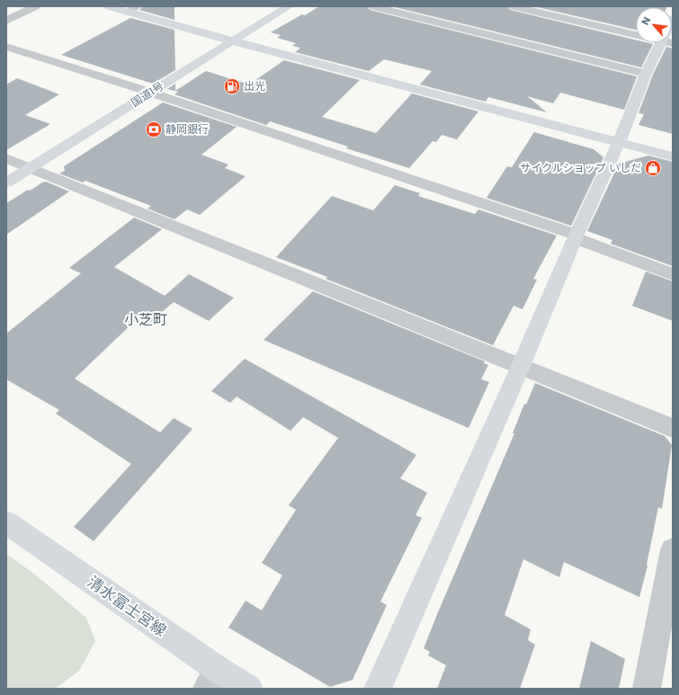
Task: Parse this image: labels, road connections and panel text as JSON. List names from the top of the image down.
{
  "streets": {
    "main road": ["国道1号", "清水富士宮線"]
  },
  "districts": ["小芝町"],
  "places": {
    "fuel station": ["出光"],
    "bank": ["静岡銀行"],
    "shop": ["サイクルショップ いしだ"]
  },
  "north": "top left"
}
